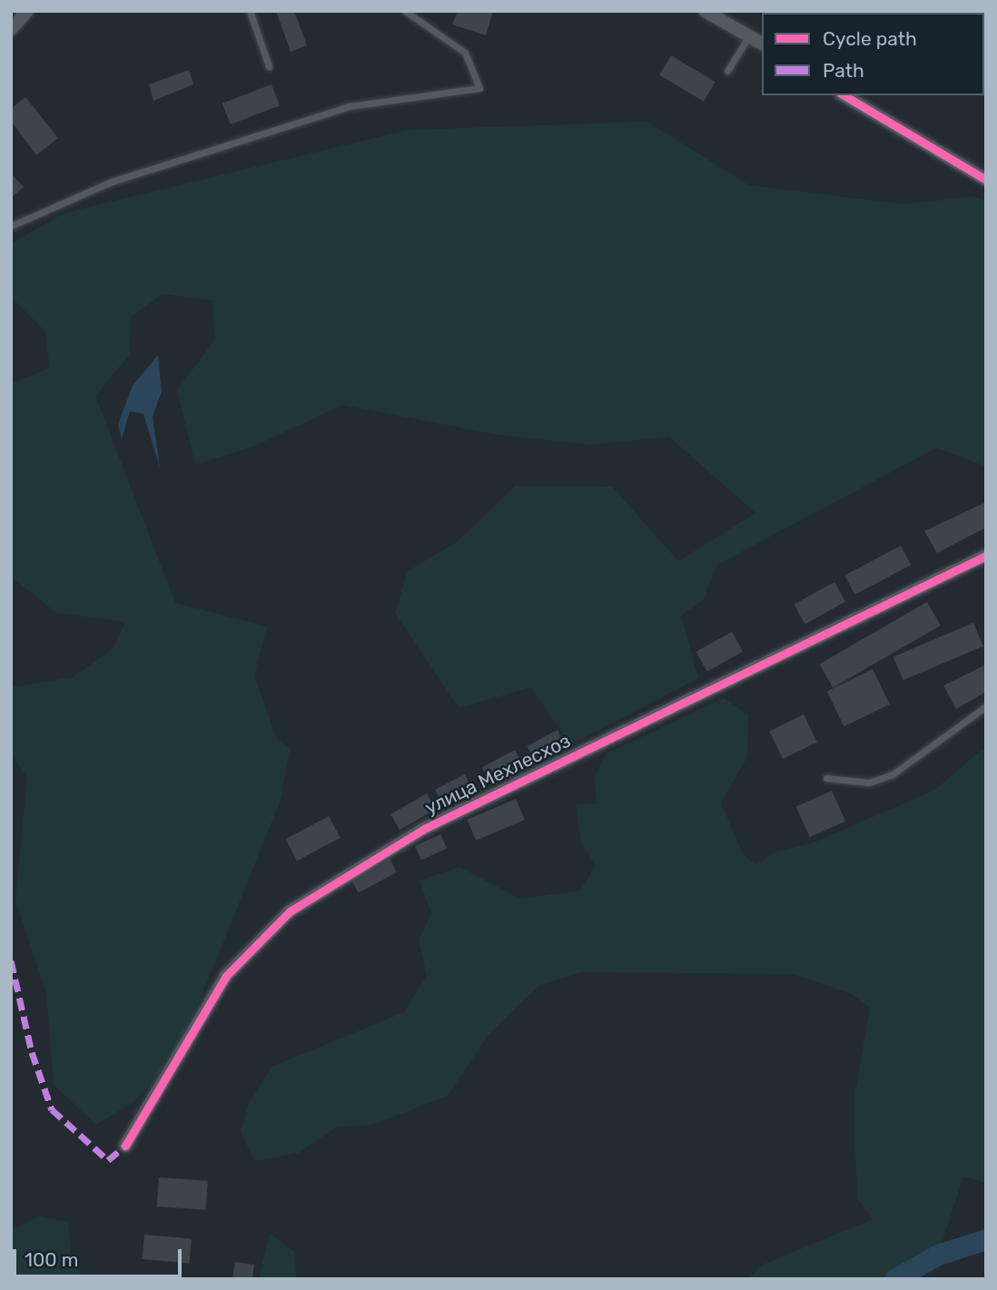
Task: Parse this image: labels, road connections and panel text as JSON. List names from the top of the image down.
{
  "streets": {
    "street": ["улица Мехлесхоз"]
  },
  "legend": ["Cycle path", "Path"],
  "scale_bar": "100 m"
}
